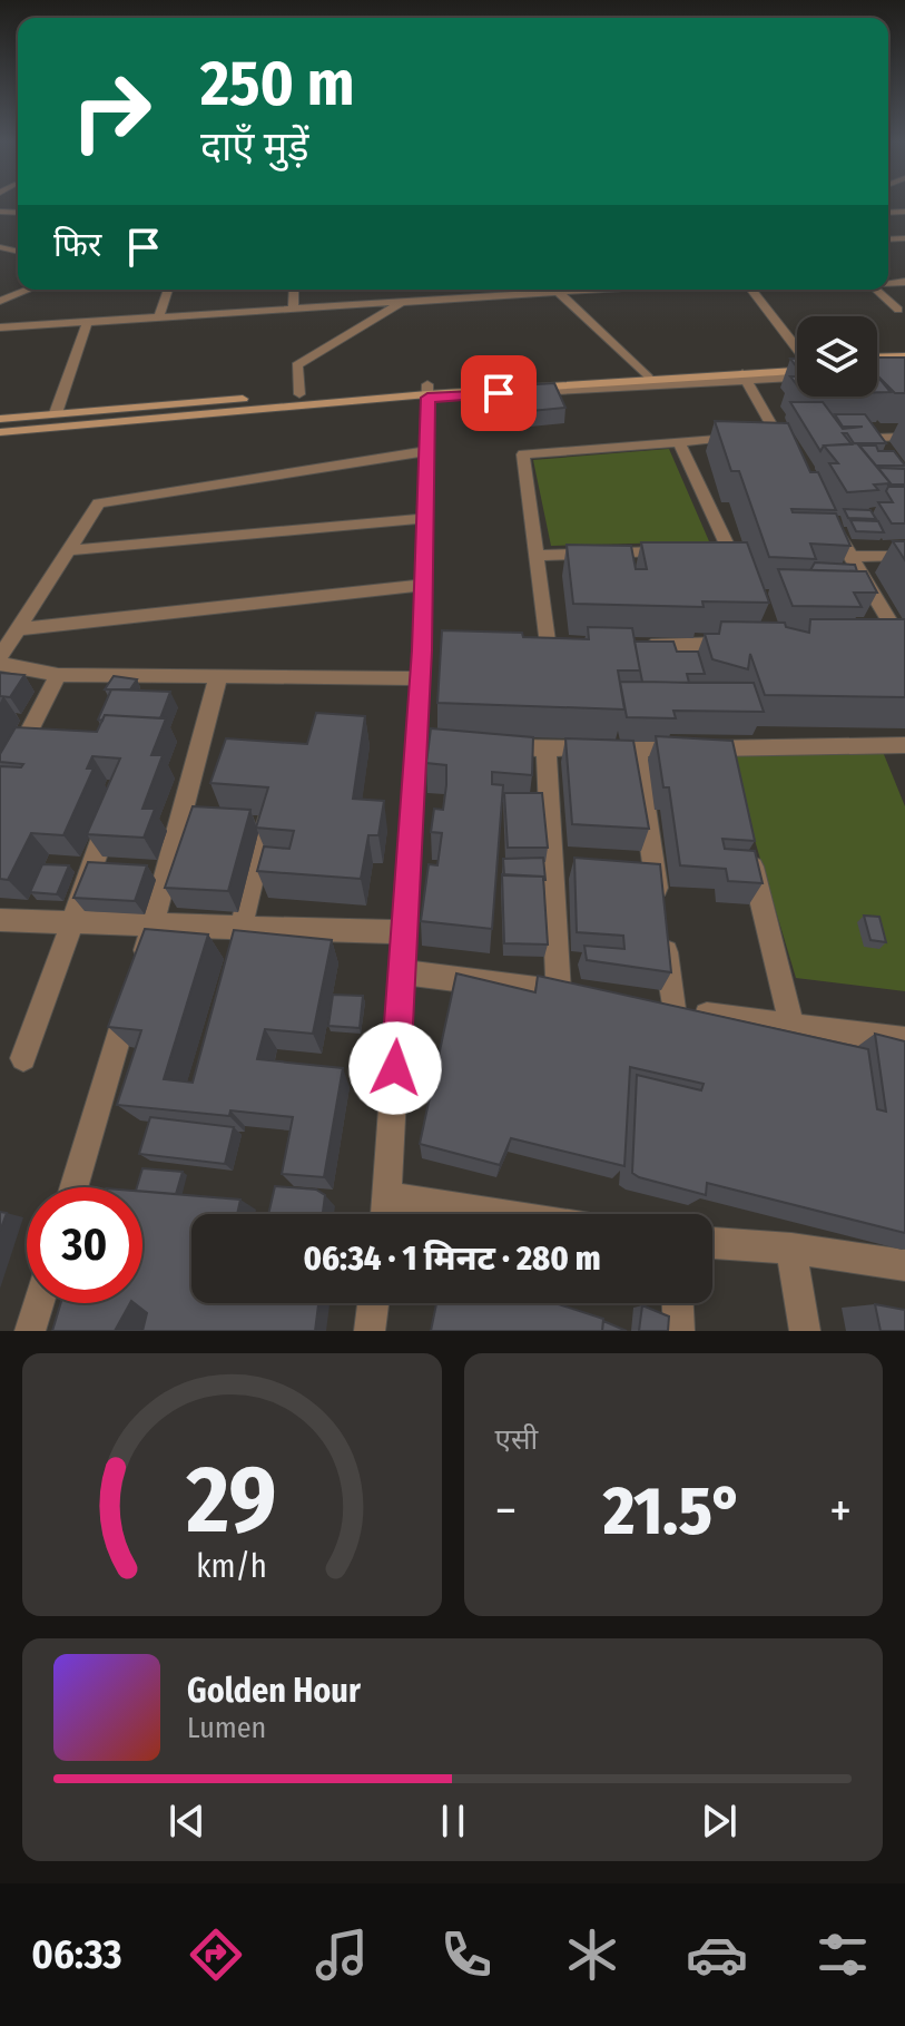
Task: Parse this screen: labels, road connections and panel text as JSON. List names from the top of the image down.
{
  "page": {
    "turn": ["250 m", "दाएँ मुड़ें"],
    "then": "फिर",
    "limit": "30",
    "trip": "06:34 · 1 मिनट · 280 m",
    "tile": "एसी",
    "heat": ["−", "21.5°", "+"],
    "song": ["Golden Hour", "Lumen"],
    "tabs": "06:33",
    "gauge": ["29", "km/h"]
  }
}
